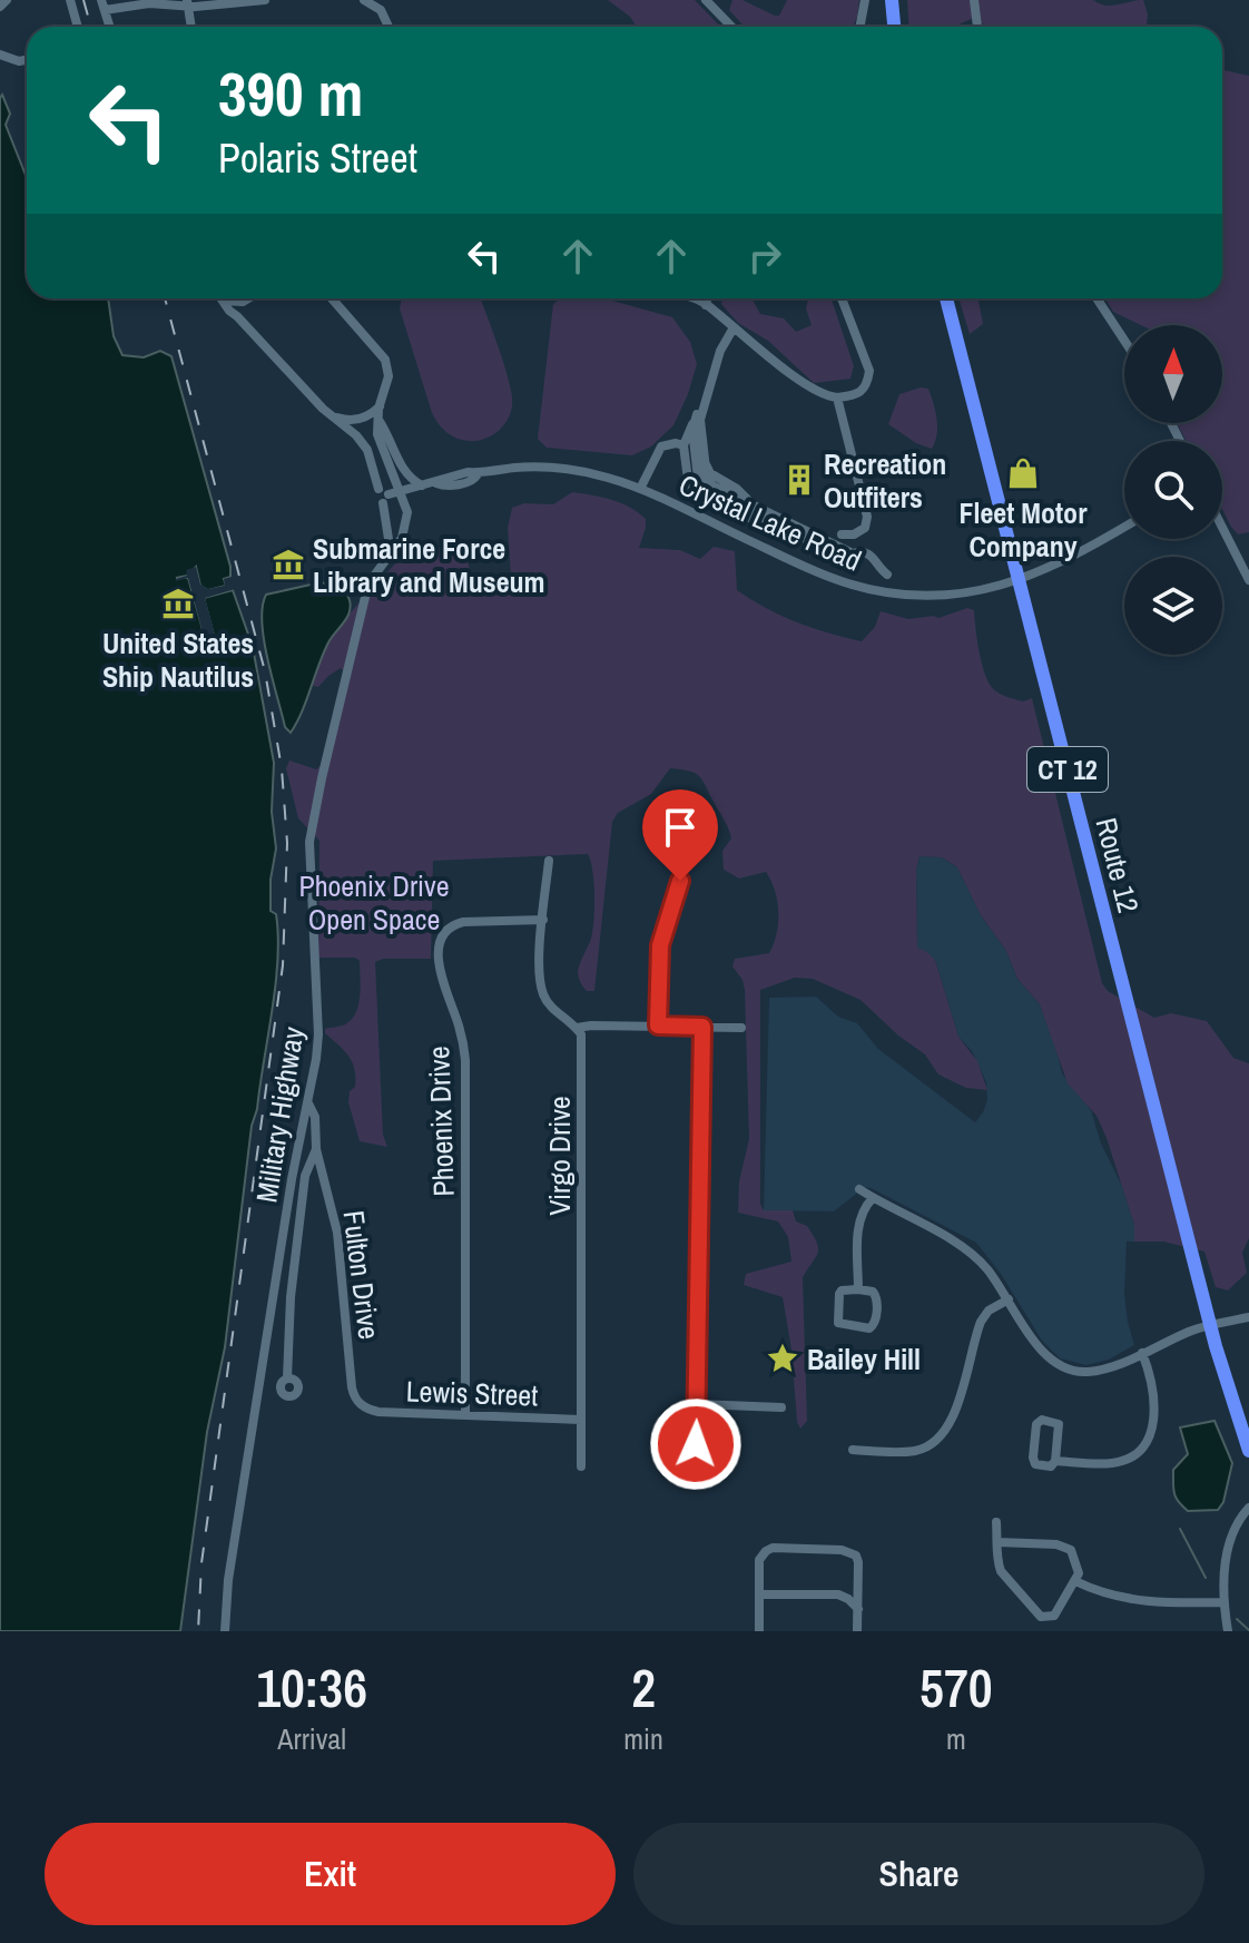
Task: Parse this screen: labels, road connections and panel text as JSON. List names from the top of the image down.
{
  "streets": {
    "highway": ["CT 12", "Route 12"],
    "street": [
      "Crystal Lake Road",
      "Military Highway",
      "Phoenix Drive",
      "Virgo Drive",
      "Fulton Drive",
      "Lewis Street"
    ]
  },
  "crossings": [
    ["Crystal Lake Road", "Route 12"],
    ["Crystal Lake Road", "Military Highway"],
    ["Military Highway", "Fulton Drive"],
    ["Phoenix Drive", "Lewis Street"],
    ["Virgo Drive", "Lewis Street"],
    ["Fulton Drive", "Lewis Street"]
  ],
  "parks": ["Phoenix Drive Open Space"],
  "places": {
    "shop": ["Fleet Motor Company"],
    "building": ["Recreation Outfiters"],
    "museum": ["Submarine Force Library and Museum", "United States Ship Nautilus"],
    "place": ["Bailey Hill"]
  },
  "north": "top",
  "page": {
    "turn": ["390 m", "Polaris Street"],
    "eta": [
      "10:36",
      "Arrival",
      "2",
      "min",
      "570",
      "m"
    ],
    "buttons": ["Exit", "Share"]
  }
}
